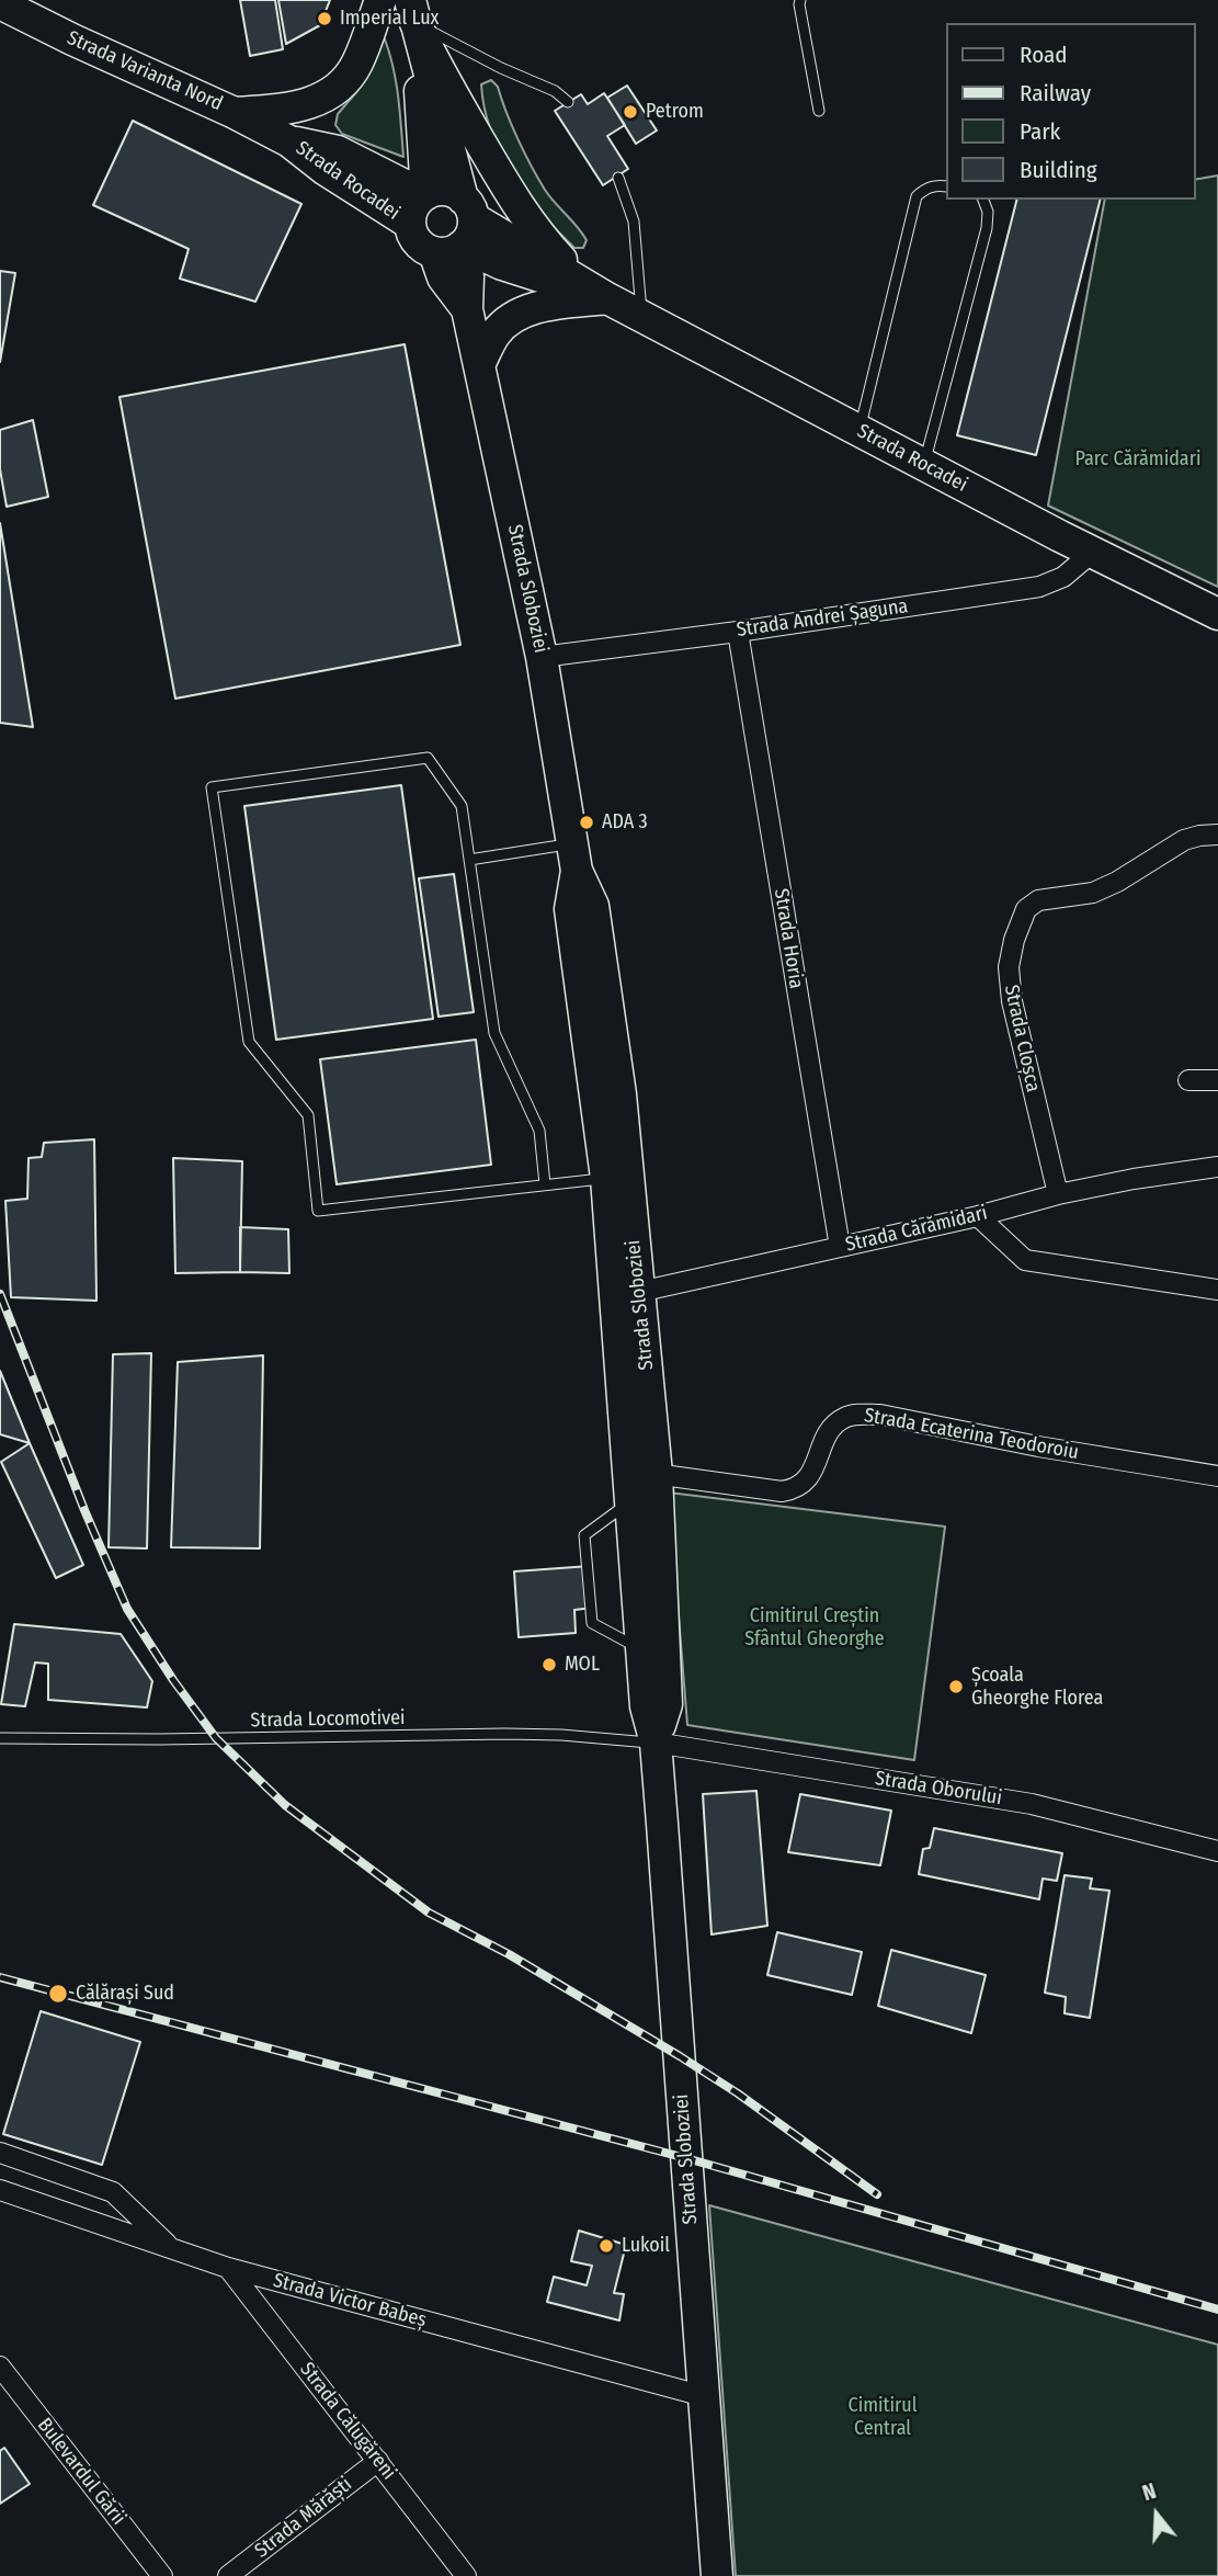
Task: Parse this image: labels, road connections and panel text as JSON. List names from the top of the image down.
{
  "streets": {
    "main road": ["Strada Varianta Nord", "Strada Rocadei", "Strada Sloboziei"],
    "street": [
      "Strada Andrei Șaguna",
      "Strada Horia",
      "Strada Cloșca",
      "Strada Cărămidari",
      "Strada Ecaterina Teodoroiu",
      "Strada Oborului",
      "Strada Victor Babeș",
      "Strada Călugăreni",
      "Bulevardul Gării",
      "Strada Mărăști"
    ],
    "lane": ["Strada Locomotivei"]
  },
  "crossings": [
    ["Strada Varianta Nord", "Strada Rocadei"],
    ["Strada Rocadei", "Strada Sloboziei"],
    ["Strada Rocadei", "Strada Andrei Șaguna"],
    ["Strada Sloboziei", "Strada Andrei Șaguna"],
    ["Strada Sloboziei", "Strada Cărămidari"],
    ["Strada Sloboziei", "Strada Ecaterina Teodoroiu"],
    ["Strada Sloboziei", "Strada Locomotivei"],
    ["Strada Sloboziei", "Strada Oborului"],
    ["Strada Sloboziei", "Strada Victor Babeș"],
    ["Strada Andrei Șaguna", "Strada Horia"],
    ["Strada Horia", "Strada Cărămidari"],
    ["Strada Cloșca", "Strada Cărămidari"],
    ["Strada Locomotivei", "Strada Oborului"],
    ["Strada Victor Babeș", "Strada Călugăreni"],
    ["Strada Călugăreni", "Strada Mărăști"]
  ],
  "parks": ["Parc Cărămidari", "Cimitirul Creștin Sfântul Gheorghe", "Cimitirul Central"],
  "places": [
    "Imperial Lux",
    "Petrom",
    "ADA 3",
    "MOL",
    "Școala Gheorghe Florea",
    "Călărași Sud",
    "Lukoil"
  ],
  "legend": [
    "Road",
    "Railway",
    "Park",
    "Building"
  ],
  "north": "top"
}
